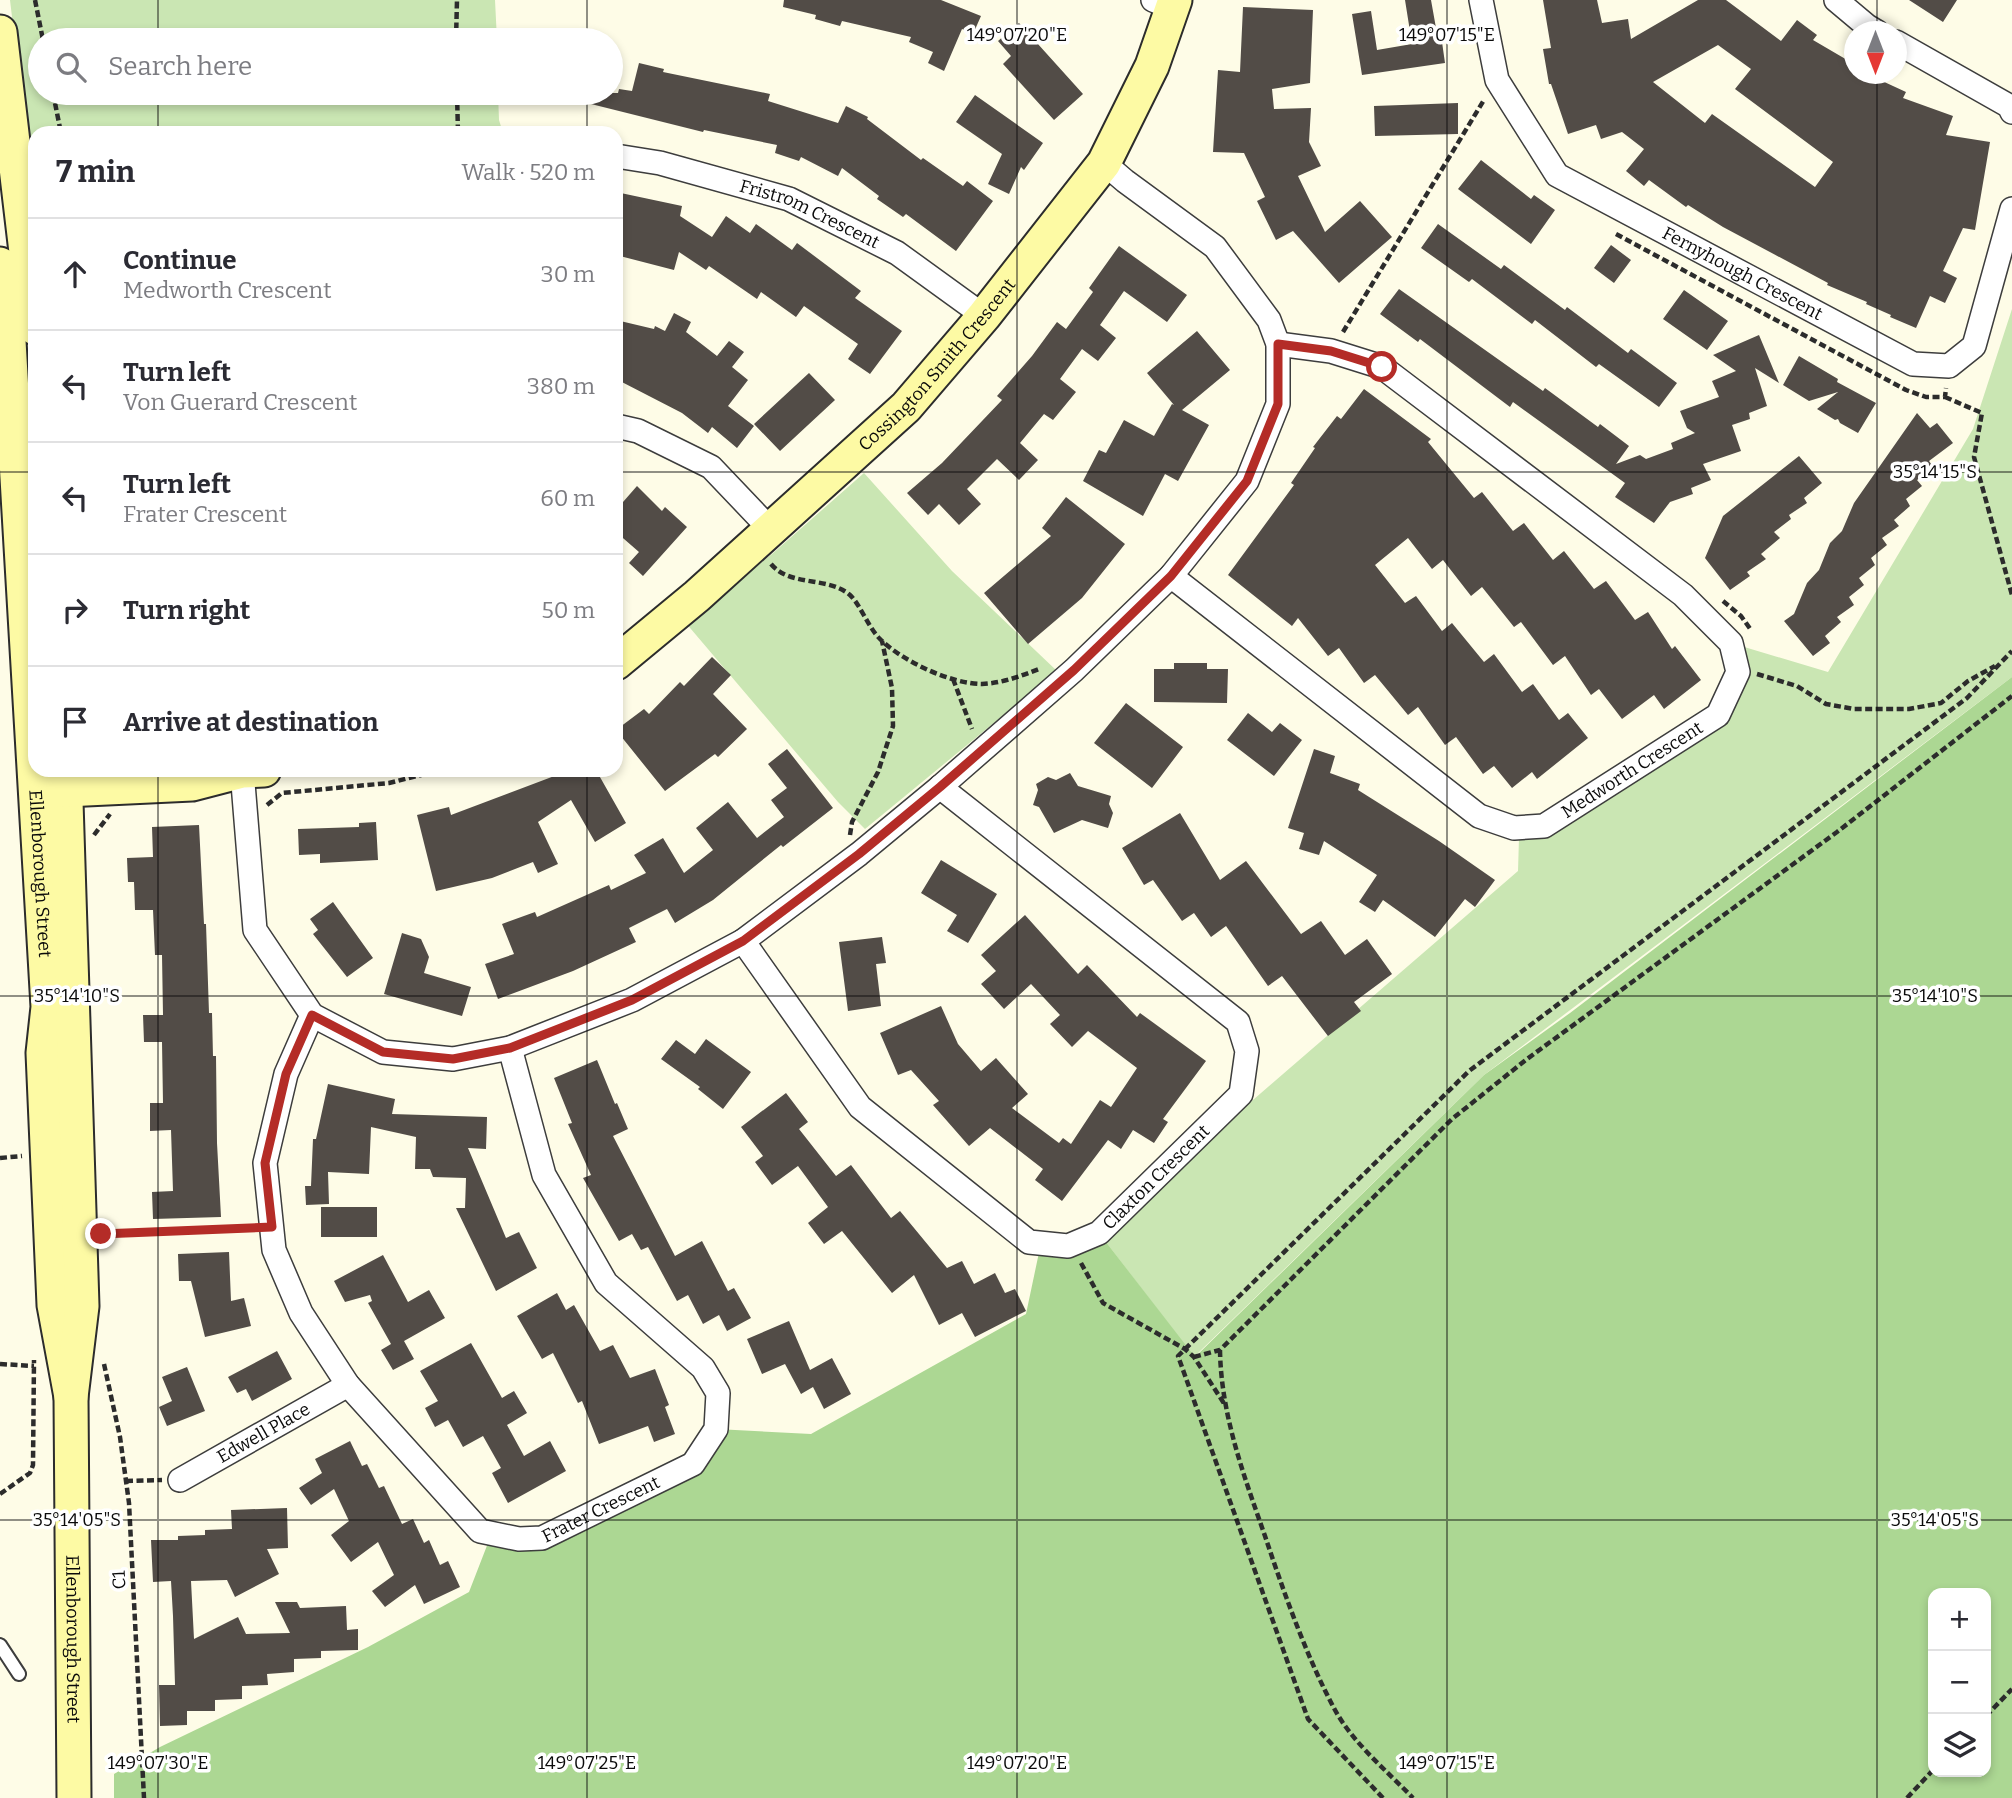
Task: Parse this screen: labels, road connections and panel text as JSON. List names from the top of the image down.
{
  "streets": {
    "main road": ["Cossington Smith Crescent", "Ellenborough Street"],
    "street": [
      "Fristrom Crescent",
      "Fernyhough Crescent",
      "Medworth Crescent",
      "Claxton Crescent",
      "Edwell Place",
      "Frater Crescent"
    ],
    "path": ["C1"]
  },
  "crossings": [
    ["Fristrom Crescent", "Cossington Smith Crescent"],
    ["Edwell Place", "Frater Crescent"]
  ],
  "north": "bottom",
  "page": {
    "search": "Search here",
    "heading": ["7 min", "Walk · 520 m"],
    "list": [
      ["Continue", "Medworth Crescent", "30 m"],
      ["Turn left", "Von Guerard Crescent", "380 m"],
      ["Turn left", "Frater Crescent", "60 m"],
      ["Turn right", "50 m"],
      "Arrive at destination"
    ],
    "map_buttons": ["+", "−"]
  },
  "coordinates": [
    "149°07'20\"E",
    "149°07'15\"E",
    "35°14'15\"S",
    "35°14'10\"S",
    "35°14'05\"S",
    "149°07'30\"E",
    "149°07'25\"E"
  ]
}
